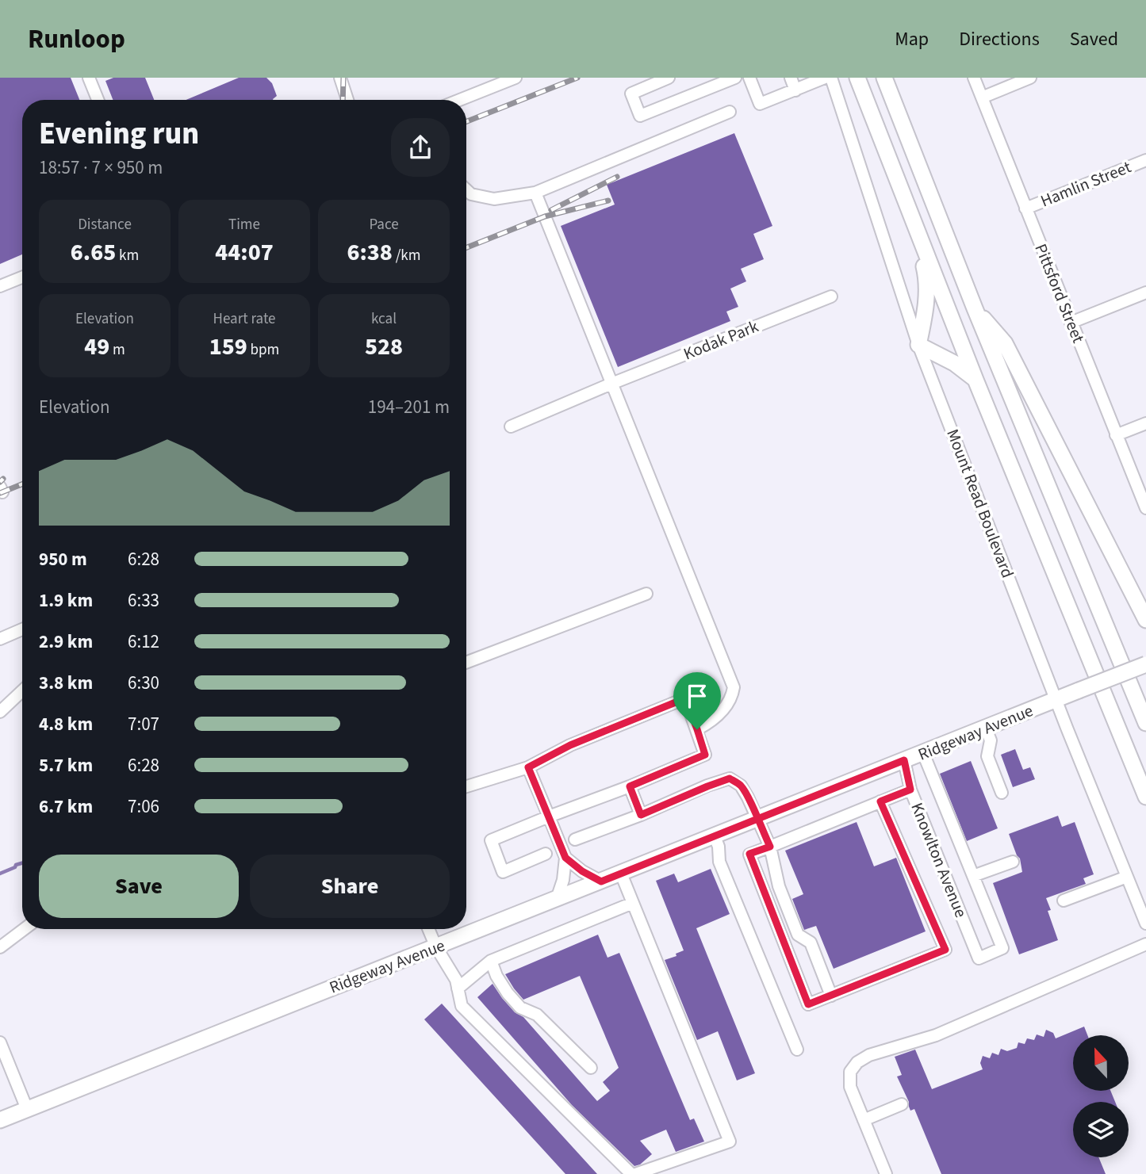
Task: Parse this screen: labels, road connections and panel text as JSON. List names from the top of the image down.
{
  "streets": {
    "main road": ["Ridgeway Avenue"],
    "street": [
      "Hamlin Street",
      "Pittsford Street",
      "Kodak Park",
      "Mount Read Boulevard",
      "Knowlton Avenue"
    ]
  },
  "crossings": [
    ["Hamlin Street", "Pittsford Street"],
    ["Mount Read Boulevard", "Ridgeway Avenue"],
    ["Ridgeway Avenue", "Knowlton Avenue"]
  ],
  "north": "top",
  "page": {
    "header": "Runloop",
    "nav": ["Map", "Directions", "Saved"],
    "heading": ["Evening run", "18:57 · 7 × 950 m"],
    "stats": [
      ["Distance", "6.65 km"],
      ["Time", "44:07"],
      ["Pace", "6:38 /km"],
      ["Elevation", "49 m"],
      ["Heart rate", "159 bpm"],
      ["kcal", "528"]
    ],
    "chart": ["Elevation", "194–201 m"],
    "list": [
      {
        "name": "950 m",
        "note": "6:28"
      },
      {
        "name": "1.9 km",
        "note": "6:33"
      },
      {
        "name": "2.9 km",
        "note": "6:12"
      },
      {
        "name": "3.8 km",
        "note": "6:30"
      },
      {
        "name": "4.8 km",
        "note": "7:07"
      },
      {
        "name": "5.7 km",
        "note": "6:28"
      },
      {
        "name": "6.7 km",
        "note": "7:06"
      }
    ],
    "buttons": ["Save", "Share"]
  }
}
